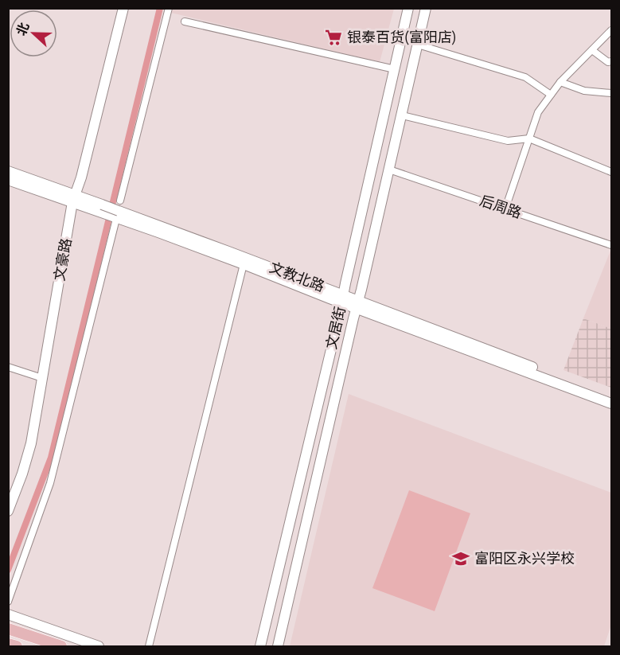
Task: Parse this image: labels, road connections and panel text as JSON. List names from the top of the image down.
{
  "streets": {
    "street": [
      "后周路",
      "文豪路",
      "文教北路",
      "文居街"
    ]
  },
  "crossings": [
    ["后周路", "文居街"],
    ["文豪路", "文教北路"],
    ["文教北路", "文居街"]
  ],
  "places": {
    "supermarket": ["银泰百货(富阳店)"],
    "school or university": ["富阳区永兴学校"]
  },
  "north": "left"
}
